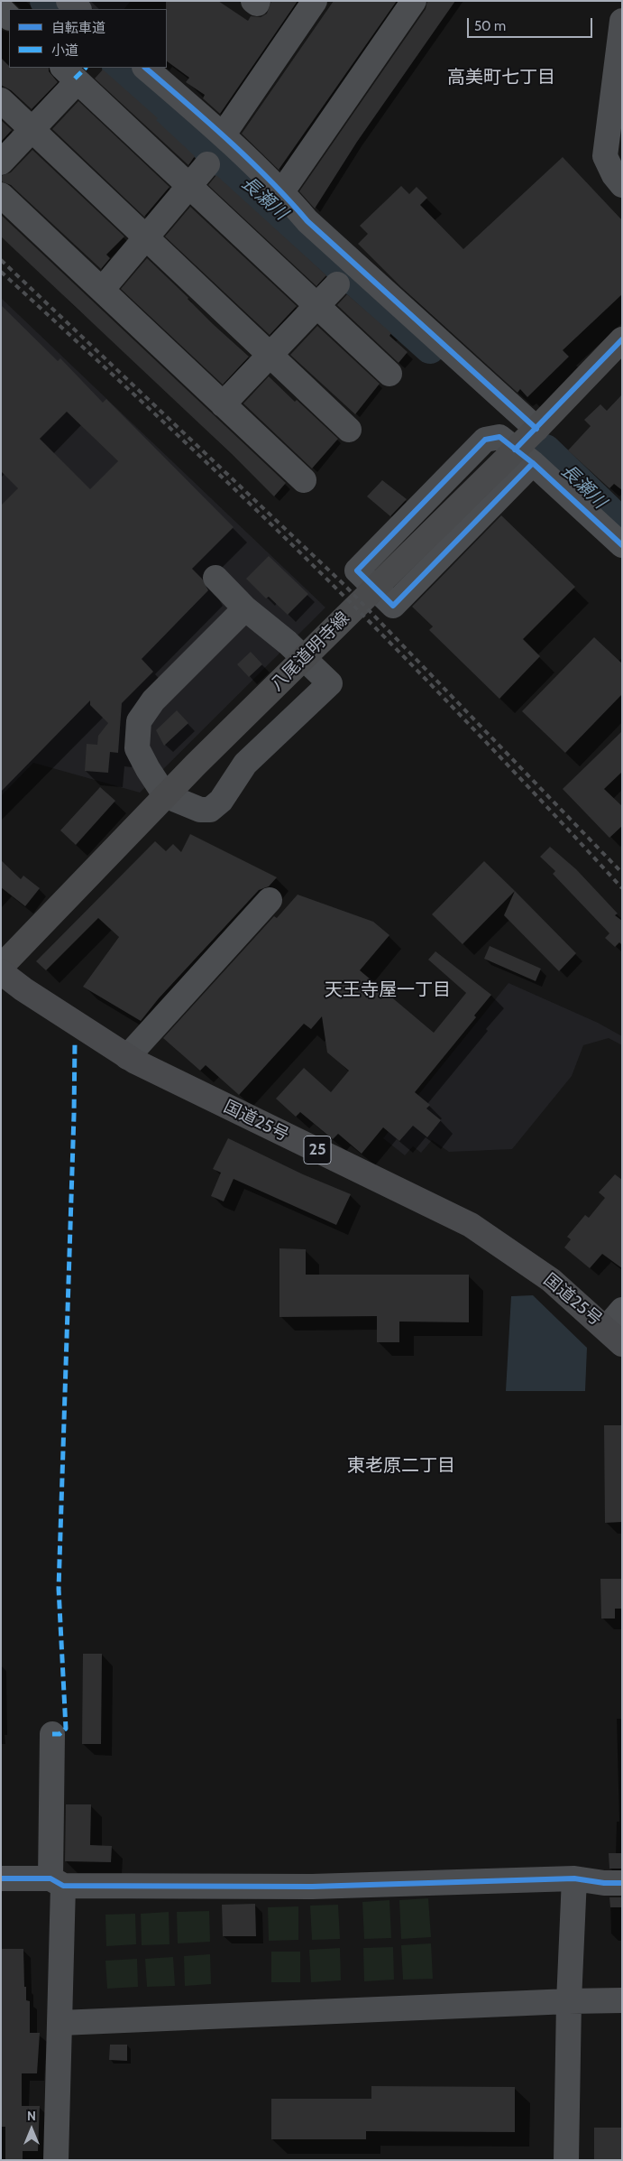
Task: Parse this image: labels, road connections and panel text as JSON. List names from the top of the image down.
{
  "streets": {
    "highway": ["国道25号", "25"],
    "main road": ["八尾道明寺線"]
  },
  "districts": ["高美町七丁目", "天王寺屋一丁目", "東老原二丁目"],
  "water": ["長瀬川"],
  "legend": ["自転車道", "小道"],
  "scale_bar": "50 m",
  "north": "top"
}
